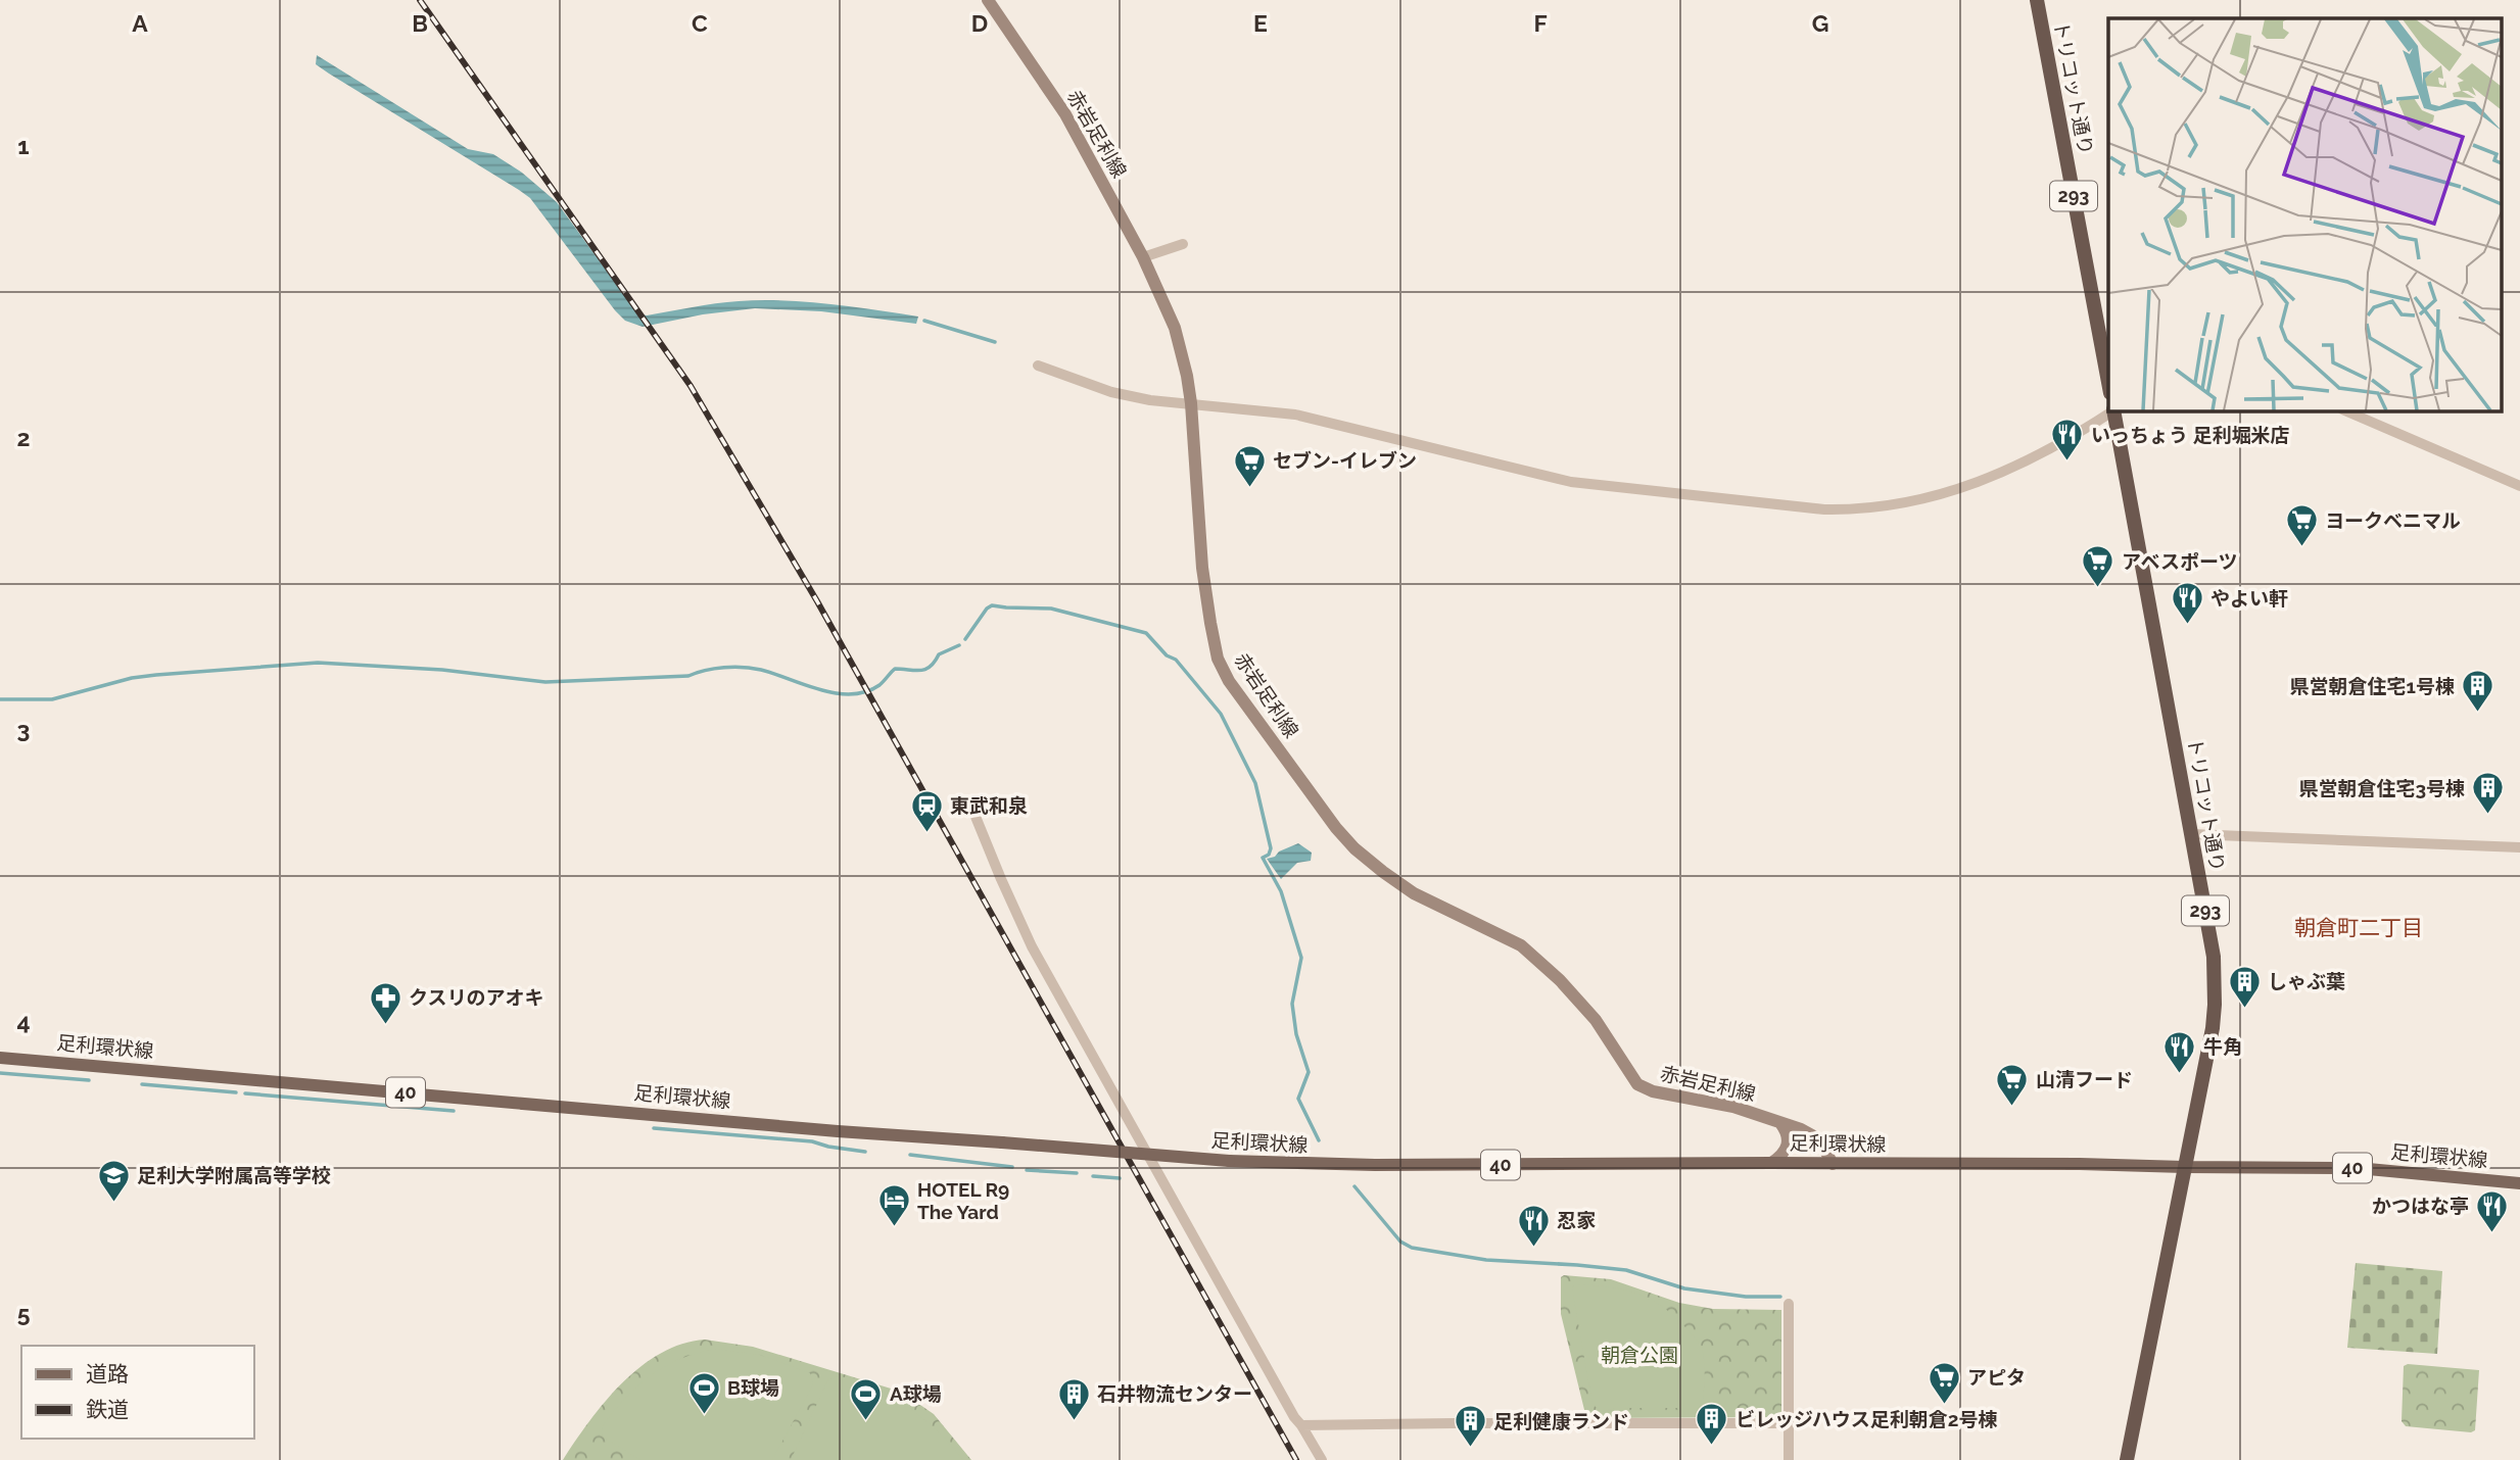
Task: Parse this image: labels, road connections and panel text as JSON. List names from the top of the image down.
{
  "streets": {
    "highway": ["トリコット通り", "293"],
    "main road": ["赤岩足利線", "足利環状線", "40"]
  },
  "crossings": [
    ["トリコット通り", "足利環状線"],
    ["赤岩足利線", "足利環状線"]
  ],
  "districts": ["朝倉町二丁目"],
  "parks": ["朝倉公園"],
  "places": {
    "restaurant": [
      "いっちょう 足利堀米店",
      "やよい軒",
      "牛角",
      "かつはな亭",
      "忍家"
    ],
    "supermarket": [
      "セブン-イレブン",
      "ヨークベニマル",
      "アベスポーツ",
      "山清フード",
      "アピタ"
    ],
    "building": [
      "県営朝倉住宅1号棟",
      "県営朝倉住宅3号棟",
      "しゃぶ葉",
      "石井物流センター",
      "ビレッジハウス足利朝倉2号棟",
      "足利健康ランド"
    ],
    "station": ["東武和泉"],
    "pharmacy": ["クスリのアオキ"],
    "school or university": ["足利大学附属高等学校"],
    "hotel": ["HOTEL R9 The Yard"],
    "sports": ["B球場", "A球場"]
  },
  "legend": ["道路", "鉄道"],
  "grid": {
    "columns": [
      "A",
      "B",
      "C",
      "D",
      "E",
      "F",
      "G"
    ],
    "rows": [
      "1",
      "2",
      "3",
      "4",
      "5"
    ]
  }
}
